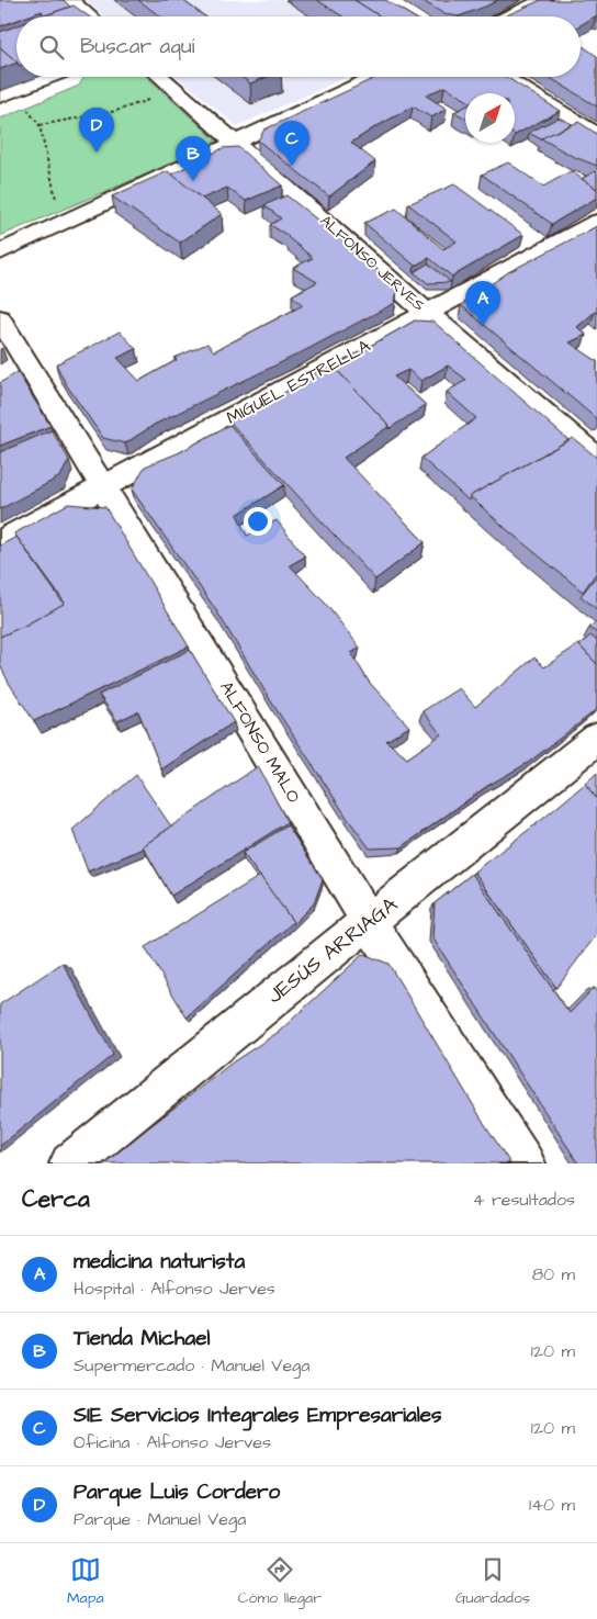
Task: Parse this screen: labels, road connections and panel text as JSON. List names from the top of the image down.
{
  "streets": {
    "street": [
      "ALFONSO JERVES",
      "MIGUEL ESTRELLA",
      "ALFONSO MALO",
      "JESÚS ARRIAGA"
    ]
  },
  "crossings": [
    ["ALFONSO JERVES", "MIGUEL ESTRELLA"],
    ["MIGUEL ESTRELLA", "ALFONSO MALO"],
    ["ALFONSO MALO", "JESÚS ARRIAGA"]
  ],
  "north": "top right",
  "page": {
    "search": "Buscar aquí",
    "pins": [
      "D",
      "C",
      "B",
      "A"
    ],
    "heading": ["Cerca", "4 resultados"],
    "list": [
      {
        "mark": "A",
        "name": "medicina naturista",
        "note": "Hospital · Alfonso Jerves",
        "value": "80 m"
      },
      {
        "mark": "B",
        "name": "Tienda Michael",
        "note": "Supermercado · Manuel Vega",
        "value": "120 m"
      },
      {
        "mark": "C",
        "name": "SIE Servicios Integrales Empresariales",
        "note": "Oficina · Alfonso Jerves",
        "value": "120 m"
      },
      {
        "mark": "D",
        "name": "Parque Luis Cordero",
        "note": "Parque · Manuel Vega",
        "value": "140 m"
      }
    ],
    "nav": ["Mapa", "Cómo llegar", "Guardados"]
  }
}
